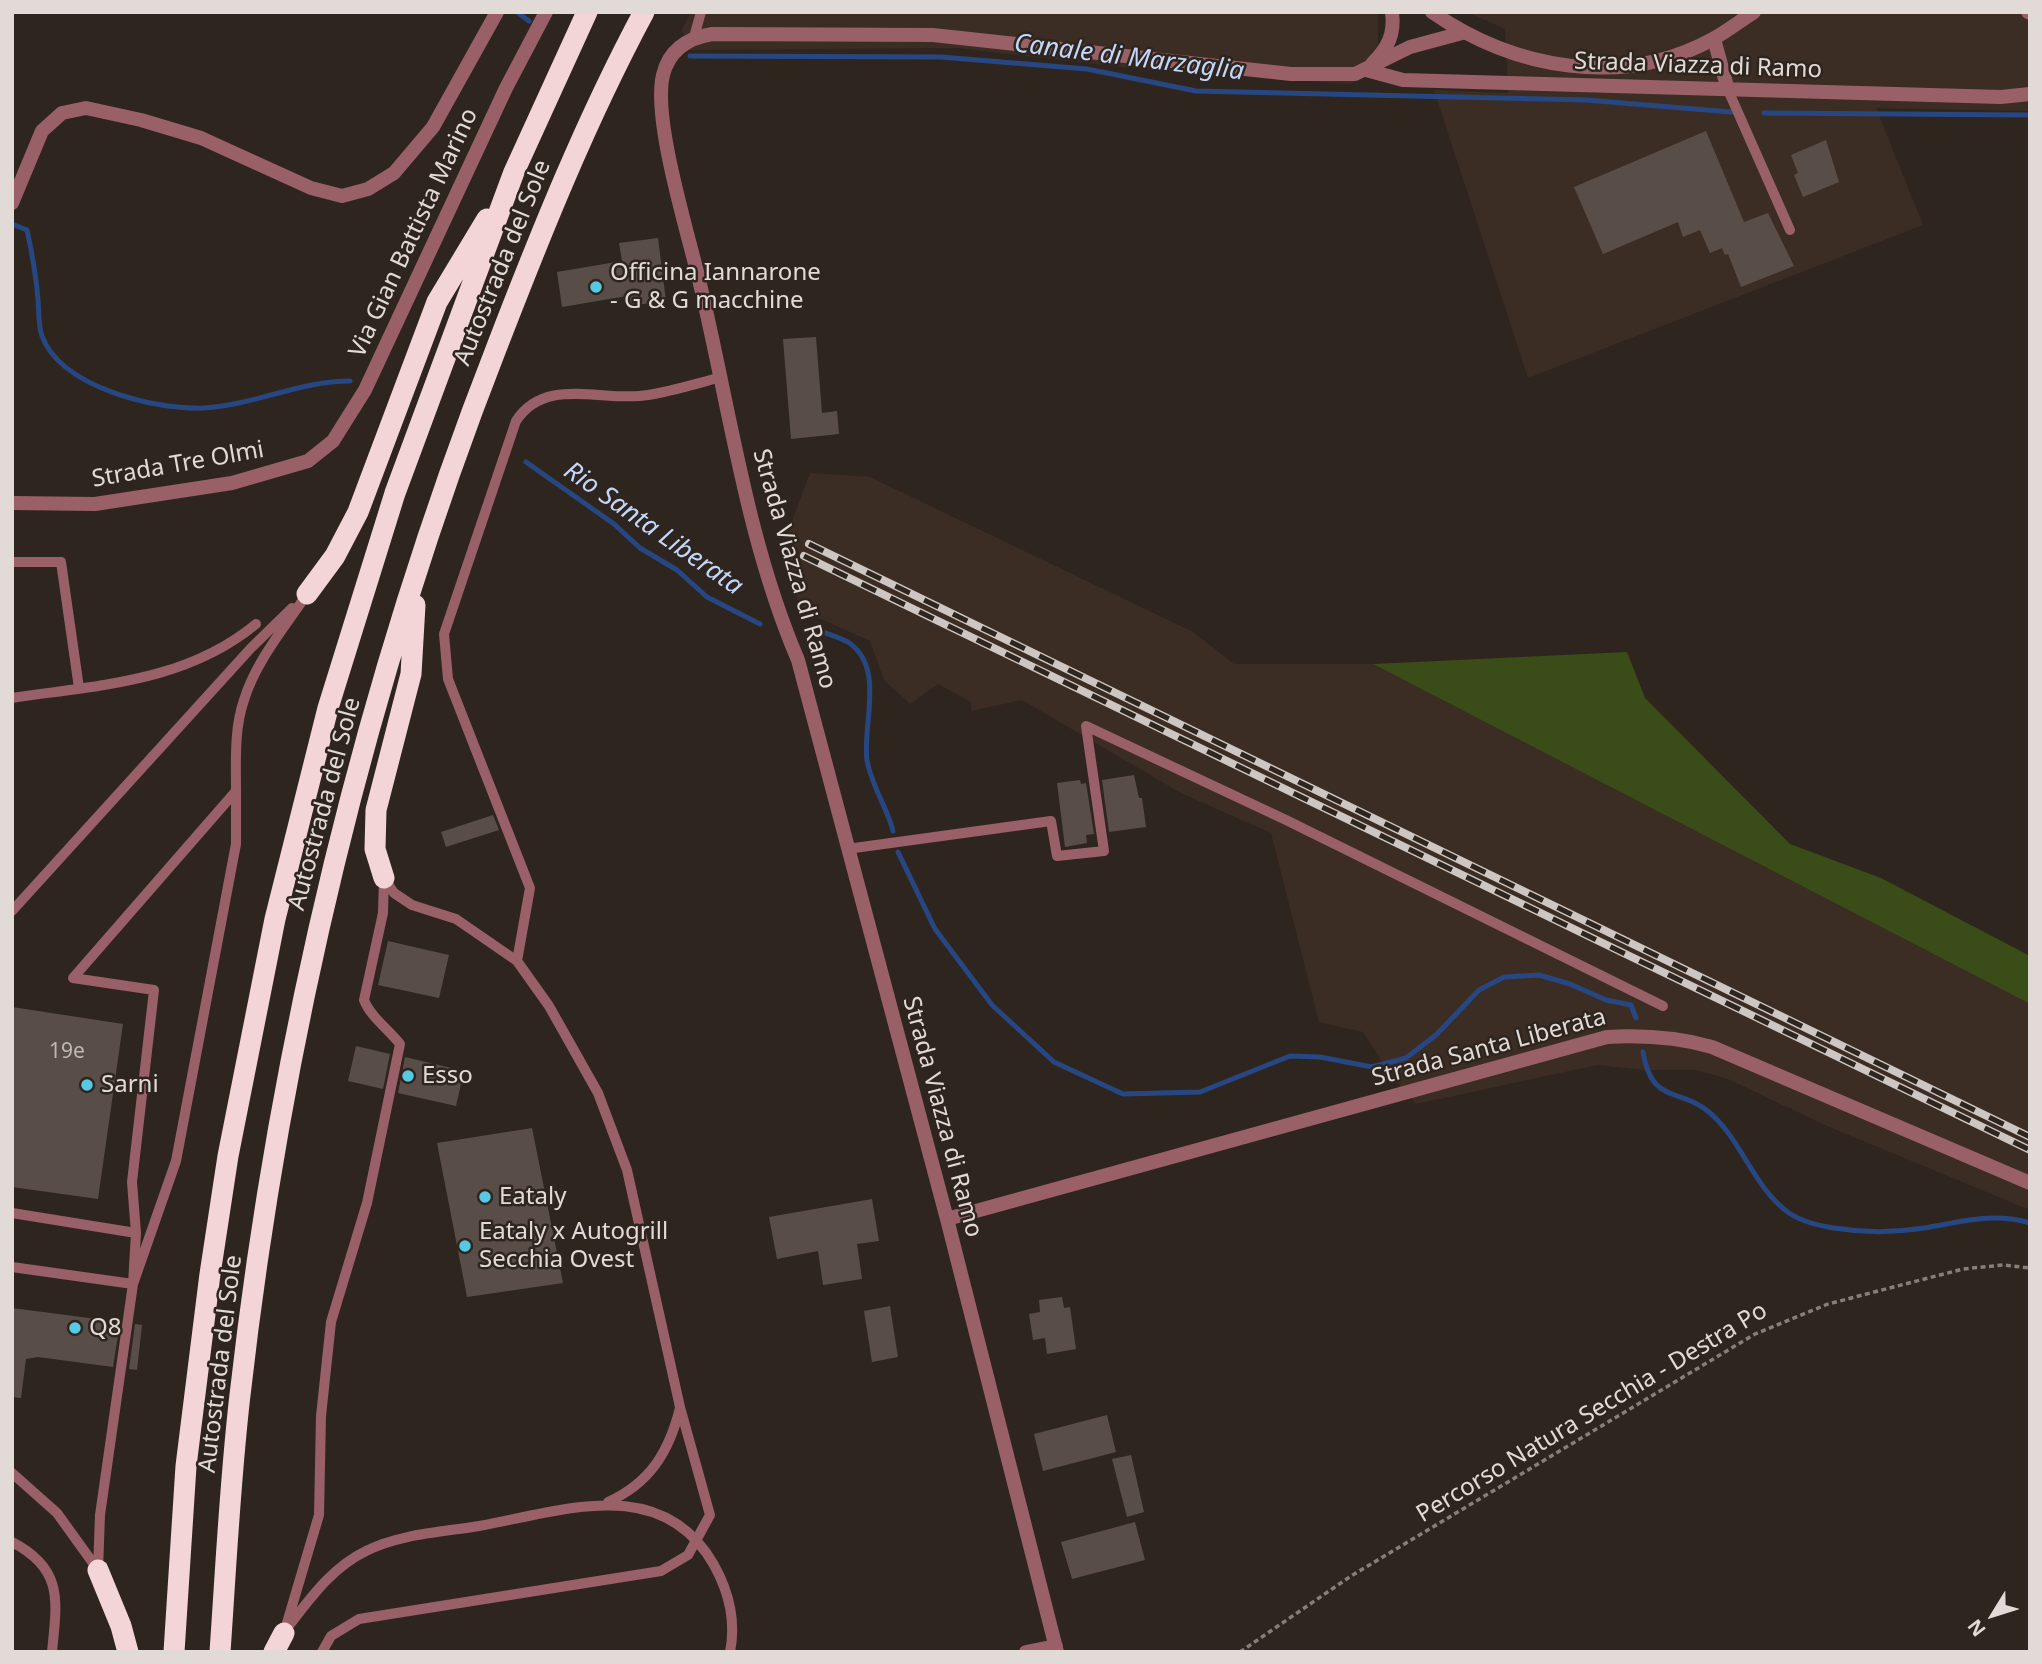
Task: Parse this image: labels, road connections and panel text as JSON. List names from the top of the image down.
{
  "streets": {
    "highway": ["Autostrada del Sole"],
    "street": [
      "Strada Viazza di Ramo",
      "Via Gian Battista Marino",
      "Strada Tre Olmi",
      "Strada Santa Liberata"
    ],
    "path": ["Percorso Natura Secchia - Destra Po"]
  },
  "crossings": [
    ["Strada Viazza di Ramo", "Strada Santa Liberata"],
    ["Via Gian Battista Marino", "Strada Tre Olmi"]
  ],
  "water": ["Canale di Marzaglia", "Rio Santa Liberata"],
  "places": [
    "Officina Iannarone - G & G macchine",
    "Esso",
    "Sarni",
    "Eataly",
    "Eataly x Autogrill Secchia Ovest",
    "Q8"
  ],
  "house_numbers": ["19e"],
  "north": "bottom left"
}
